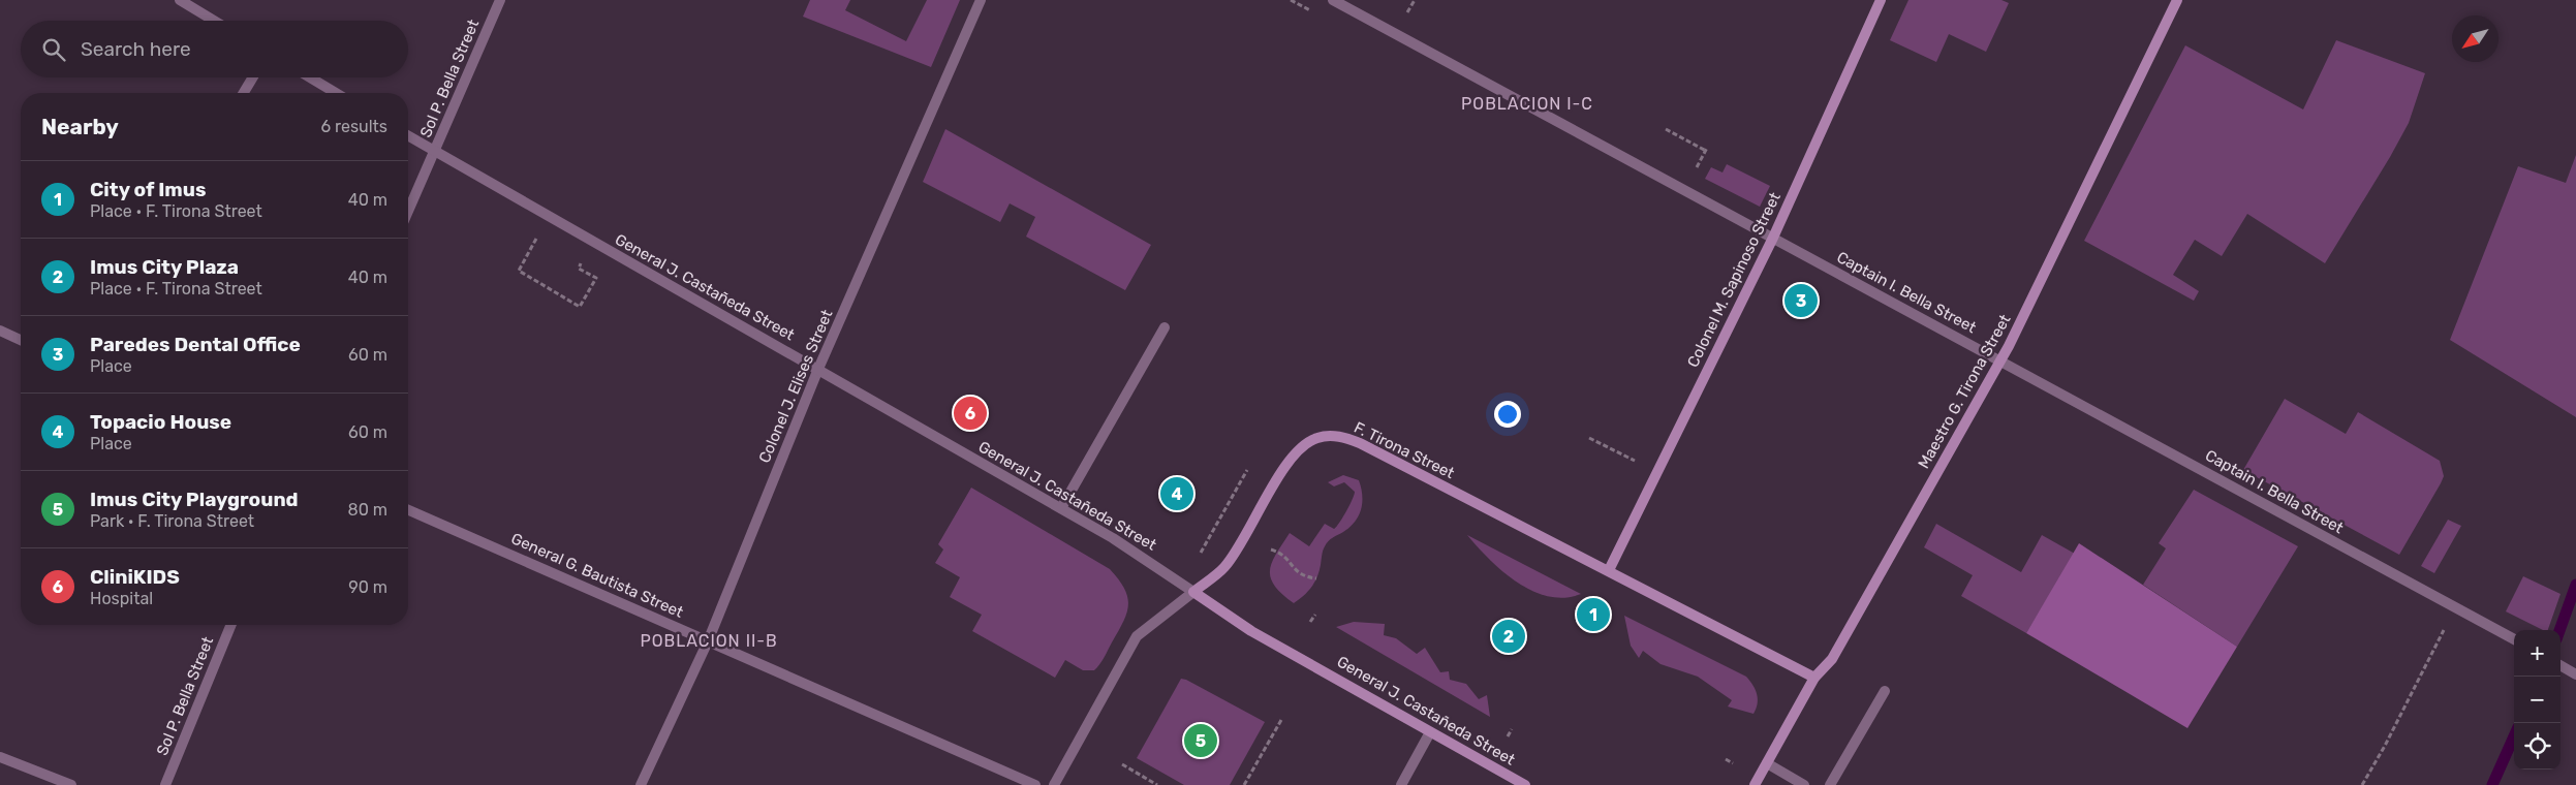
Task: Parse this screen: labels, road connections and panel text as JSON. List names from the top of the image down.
{
  "streets": {
    "main road": [
      "Colonel M. Sapinoso Street",
      "General J. Castañeda Street",
      "Maestro G. Tirona Street",
      "F. Tirona Street"
    ],
    "street": [
      "Sol P. Bella Street",
      "Captain I. Bella Street",
      "Colonel J. Elises Street",
      "General G. Bautista Street"
    ]
  },
  "crossings": [
    ["Sol P. Bella Street", "General J. Castañeda Street"],
    ["Colonel M. Sapinoso Street", "Captain I. Bella Street"],
    ["Colonel M. Sapinoso Street", "F. Tirona Street"],
    ["General J. Castañeda Street", "Colonel J. Elises Street"],
    ["General J. Castañeda Street", "F. Tirona Street"],
    ["Captain I. Bella Street", "Maestro G. Tirona Street"],
    ["Colonel J. Elises Street", "General G. Bautista Street"],
    ["Maestro G. Tirona Street", "F. Tirona Street"]
  ],
  "districts": ["POBLACION I-C", "POBLACION II-B"],
  "north": "bottom left",
  "page": {
    "search": "Search here",
    "heading": ["Nearby", "6 results"],
    "list": [
      {
        "mark": "1",
        "name": "City of Imus",
        "note": "Place · F. Tirona Street",
        "value": "40 m"
      },
      {
        "mark": "2",
        "name": "Imus City Plaza",
        "note": "Place · F. Tirona Street",
        "value": "40 m"
      },
      {
        "mark": "3",
        "name": "Paredes Dental Office",
        "note": "Place",
        "value": "60 m"
      },
      {
        "mark": "4",
        "name": "Topacio House",
        "note": "Place",
        "value": "60 m"
      },
      {
        "mark": "5",
        "name": "Imus City Playground",
        "note": "Park · F. Tirona Street",
        "value": "80 m"
      },
      {
        "mark": "6",
        "name": "CliniKIDS",
        "note": "Hospital",
        "value": "90 m"
      }
    ],
    "pins": [
      "3",
      "6",
      "4",
      "1",
      "2",
      "5"
    ],
    "map_buttons": ["+", "−"]
  }
}
